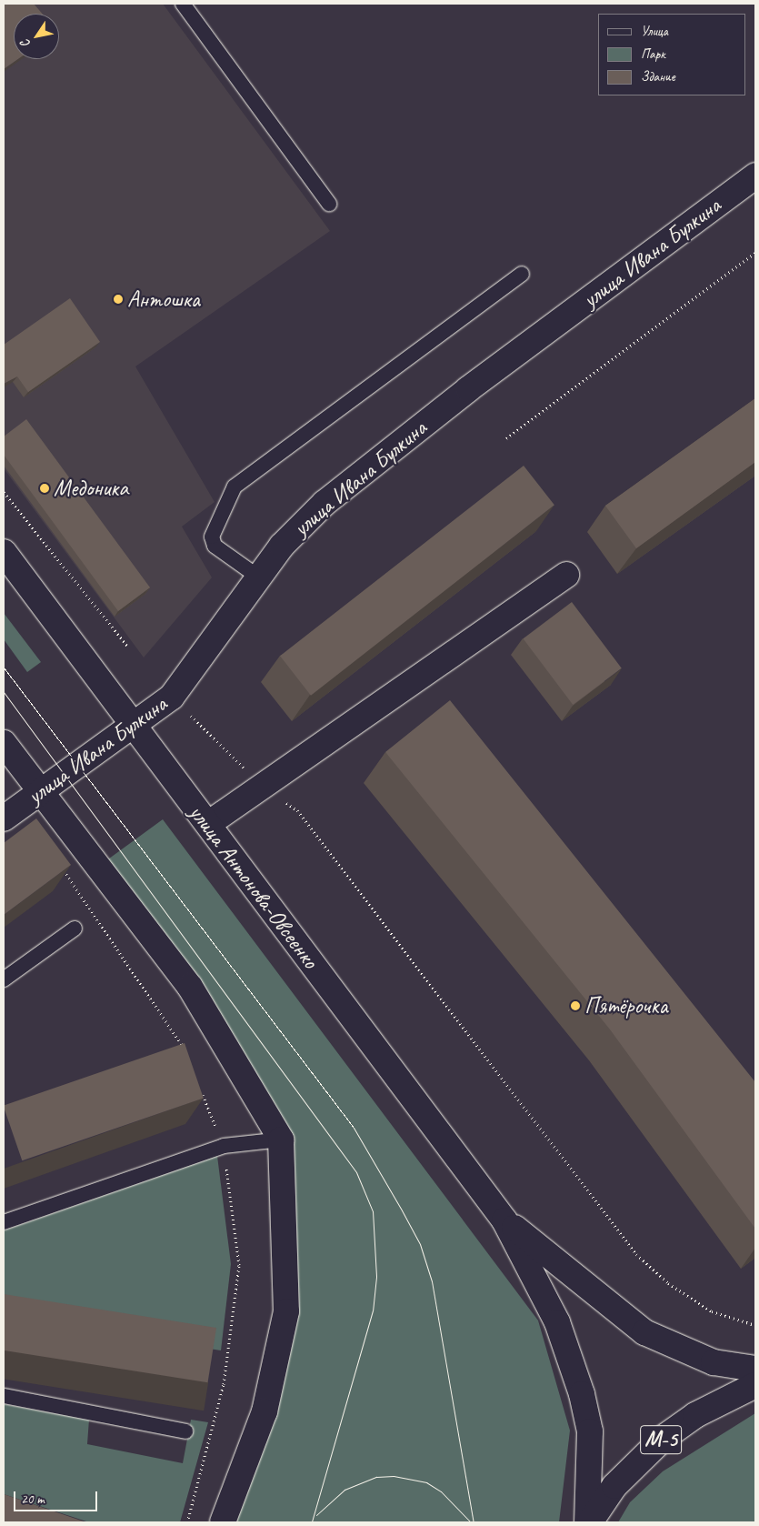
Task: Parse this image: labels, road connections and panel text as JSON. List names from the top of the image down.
{
  "streets": {
    "street": ["улица Ивана Булкина", "улица Антонова-Овсеенко", "М-5"]
  },
  "crossings": [
    ["улица Ивана Булкина", "улица Антонова-Овсеенко"],
    ["улица Антонова-Овсеенко", "М-5"]
  ],
  "places": ["Антошка", "Медоника", "Пятёрочка"],
  "legend": ["Улица", "Парк", "Здание"],
  "scale_bar": "20 m",
  "north": "bottom left"
}
